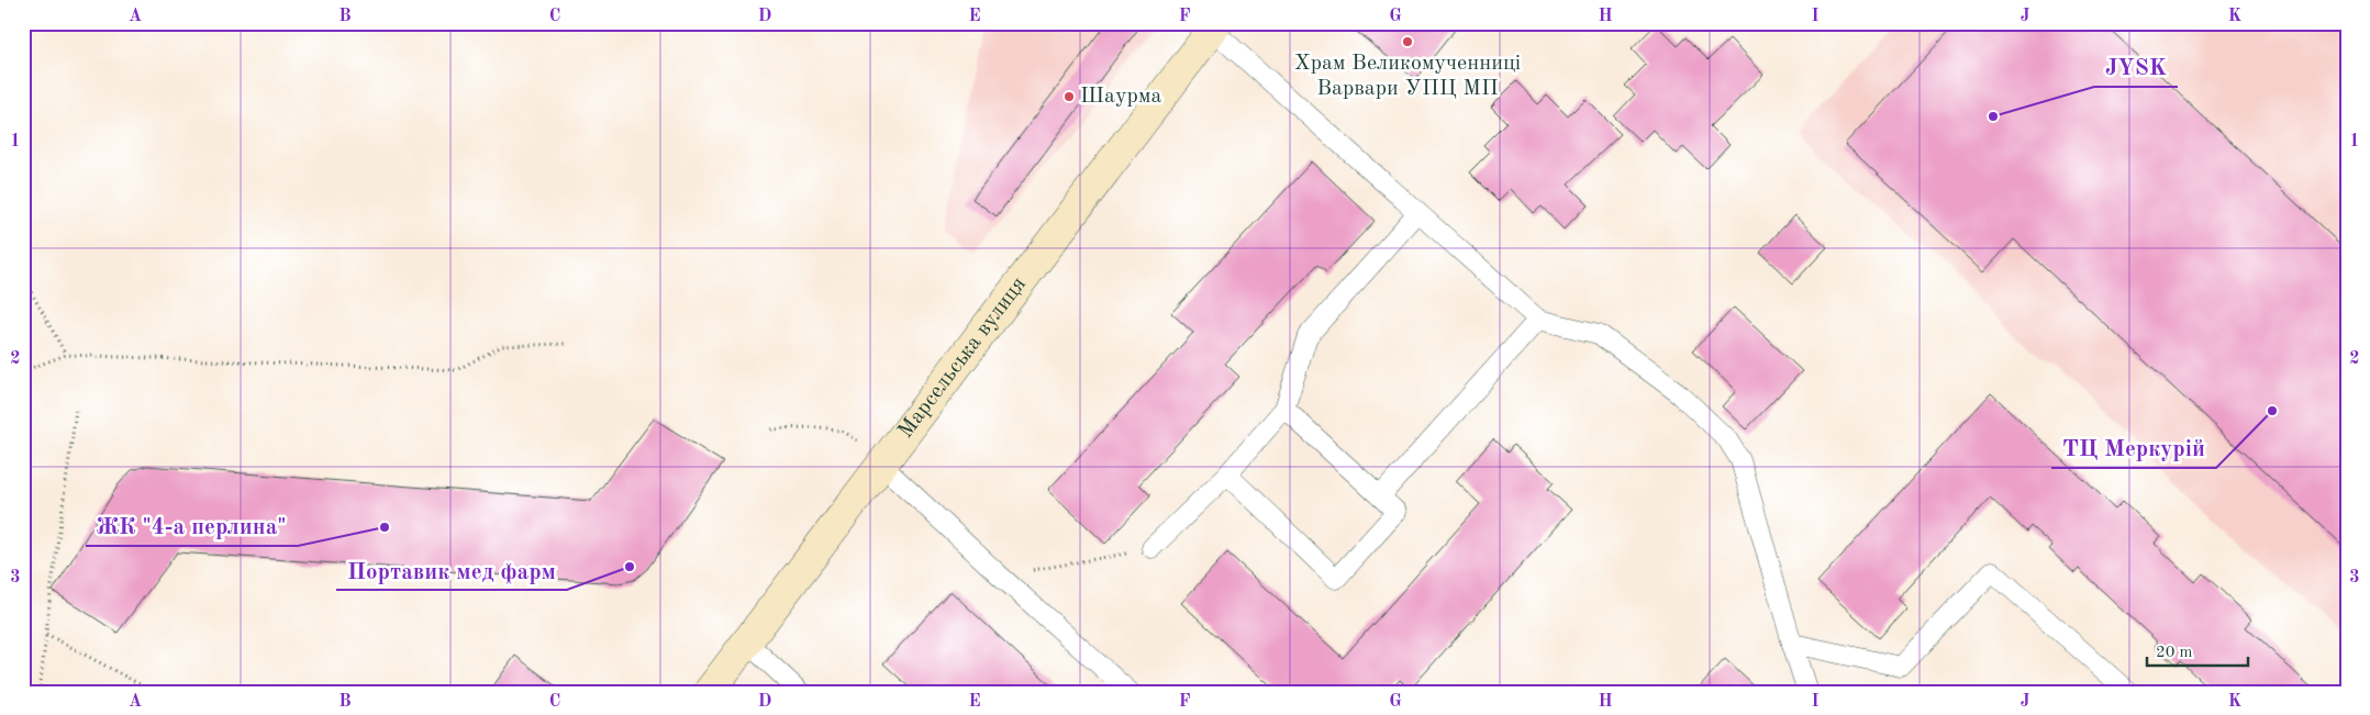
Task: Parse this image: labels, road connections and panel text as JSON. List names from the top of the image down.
{
  "streets": {
    "street": ["Марсельська вулиця"]
  },
  "places": [
    "Храм Великомученниці Варвари УПЦ МП",
    "Шаурма",
    "JYSK",
    "ТЦ Меркурій",
    "ЖК \"4-а перлина\"",
    "Портавик мед фарм"
  ],
  "scale_bar": "20 m",
  "grid": {
    "columns": [
      "A",
      "B",
      "C",
      "D",
      "E",
      "F",
      "G",
      "H",
      "I",
      "J",
      "K"
    ],
    "rows": ["1", "2", "3"]
  }
}
